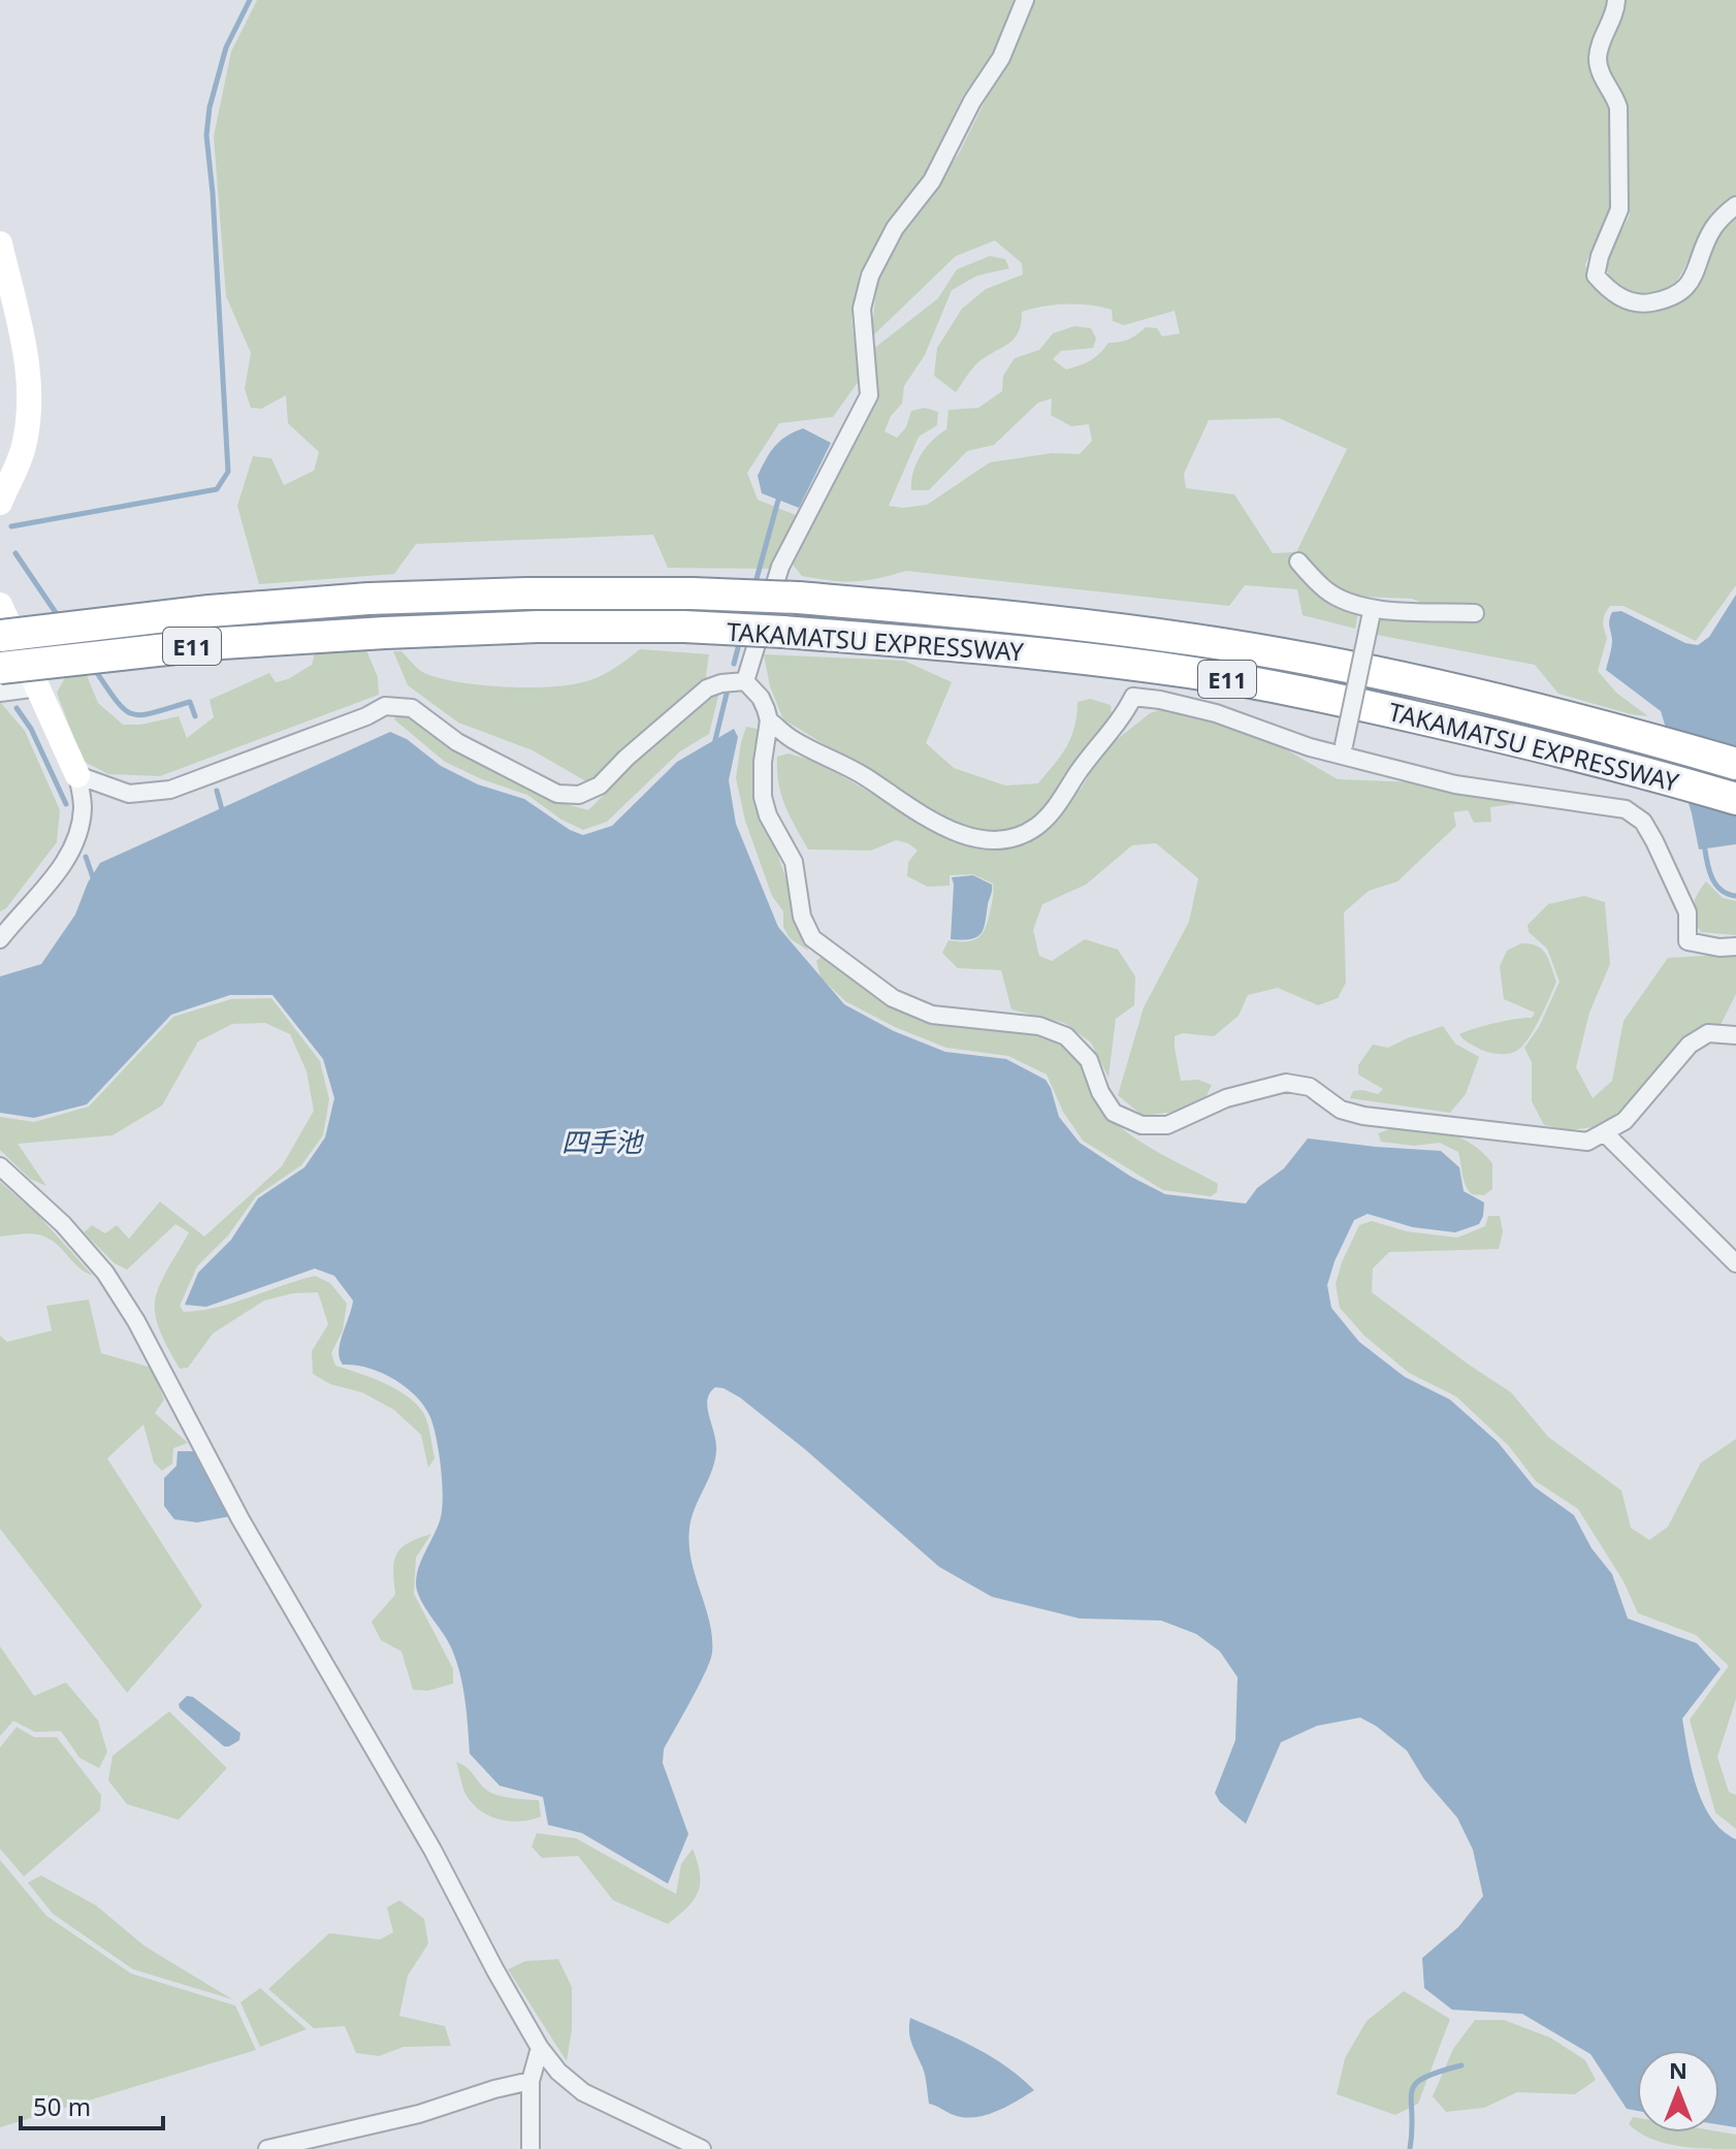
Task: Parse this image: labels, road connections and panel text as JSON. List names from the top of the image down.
{
  "streets": {
    "highway": ["TAKAMATSU EXPRESSWAY", "E11"]
  },
  "water": ["四手池"],
  "scale_bar": "50 m",
  "north": "top"
}
